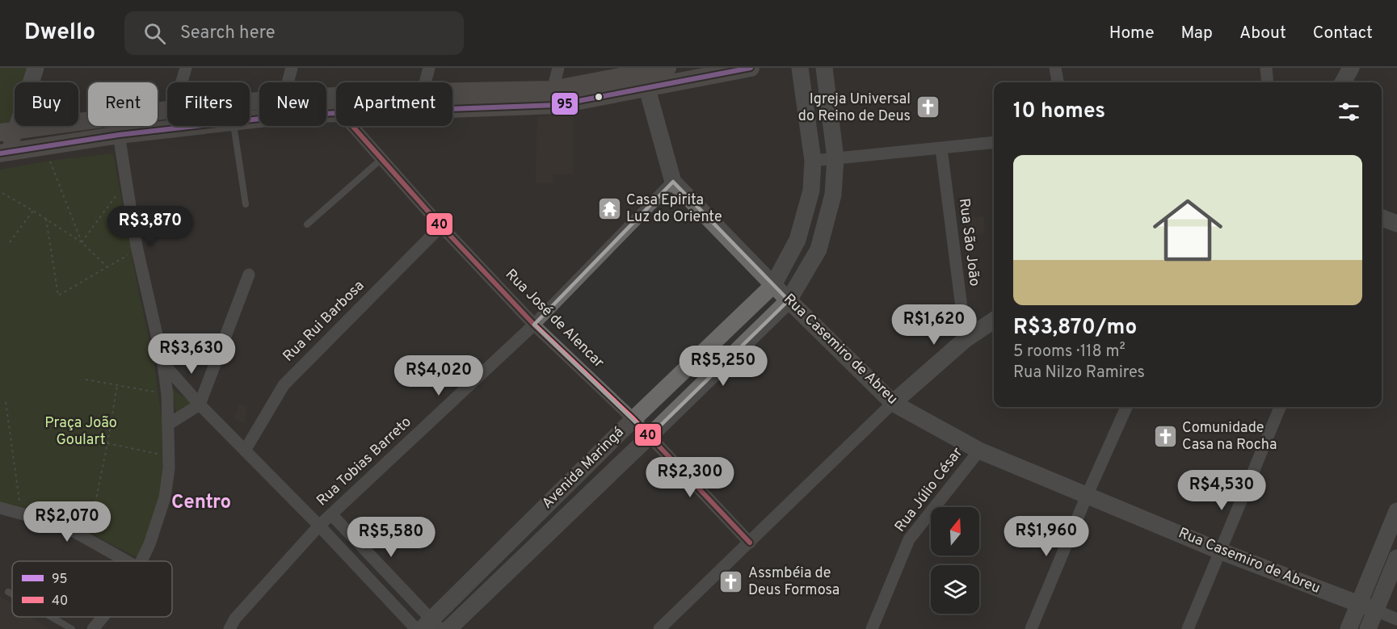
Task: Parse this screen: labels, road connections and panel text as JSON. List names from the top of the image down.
{
  "streets": {
    "street": [
      "Rua São João",
      "Rua José de Alencar",
      "Rua Rui Barbosa",
      "Rua Casemiro de Abreu",
      "Rua Tobias Barreto",
      "Avenida Maringá",
      "Rua Júlio César"
    ]
  },
  "crossings": [
    ["Rua José de Alencar", "Rua Rui Barbosa"],
    ["Rua José de Alencar", "Rua Tobias Barreto"],
    ["Rua José de Alencar", "Avenida Maringá"],
    ["Rua Casemiro de Abreu", "Rua Tobias Barreto"],
    ["Rua Casemiro de Abreu", "Avenida Maringá"],
    ["Rua Casemiro de Abreu", "Rua Júlio César"]
  ],
  "districts": ["Centro"],
  "parks": ["Praça João Goulart"],
  "places": {
    "church": ["Igreja Universal do Reino de Deus", "Comunidade Casa na Rocha", "Assmbéia de Deus Formosa"],
    "temple": ["Casa Epirita Luz do Oriente"]
  },
  "lines": ["transit line 95", "transit line 40"],
  "legend": ["95", "40"],
  "north": "top",
  "page": {
    "header": "Dwello",
    "search": "Search here",
    "nav": [
      "Home",
      "Map",
      "About",
      "Contact"
    ],
    "chip": [
      "Buy",
      "Rent",
      "Filters",
      "New",
      "Apartment"
    ],
    "heading": "10 homes",
    "list": [
      {
        "name": "R$3,870/mo",
        "note": "5 rooms · 118 m² · Rua Nilzo Ramires"
      }
    ],
    "price": [
      "R$3,870",
      "R$1,620",
      "R$3,630",
      "R$5,250",
      "R$4,020",
      "R$2,300",
      "R$4,530",
      "R$2,070",
      "R$1,960",
      "R$5,580"
    ]
  }
}
